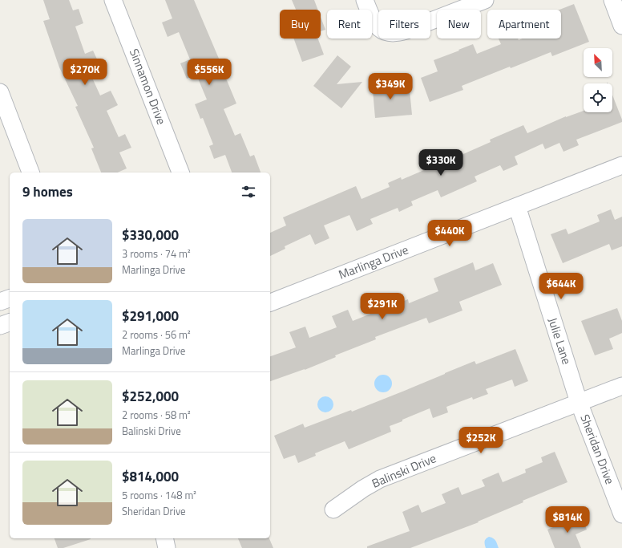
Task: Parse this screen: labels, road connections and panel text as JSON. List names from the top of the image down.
{
  "streets": {
    "street": [
      "Sinnamon Drive",
      "Marlinga Drive",
      "Julie Lane",
      "Sheridan Drive",
      "Balinski Drive"
    ]
  },
  "crossings": [
    ["Marlinga Drive", "Julie Lane"],
    ["Julie Lane", "Sheridan Drive"],
    ["Julie Lane", "Balinski Drive"],
    ["Sheridan Drive", "Balinski Drive"]
  ],
  "north": "top left",
  "page": {
    "chip": [
      "Buy",
      "Rent",
      "Filters",
      "New",
      "Apartment"
    ],
    "price": [
      "$270K",
      "$556K",
      "$349K",
      "$330K",
      "$440K",
      "$644K",
      "$291K",
      "$252K",
      "$814K"
    ],
    "heading": "9 homes",
    "list": [
      {
        "name": "$330,000",
        "note": "3 rooms · 74 m² · Marlinga Drive"
      },
      {
        "name": "$291,000",
        "note": "2 rooms · 56 m² · Marlinga Drive"
      },
      {
        "name": "$252,000",
        "note": "2 rooms · 58 m² · Balinski Drive"
      },
      {
        "name": "$814,000",
        "note": "5 rooms · 148 m² · Sheridan Drive"
      }
    ]
  }
}
